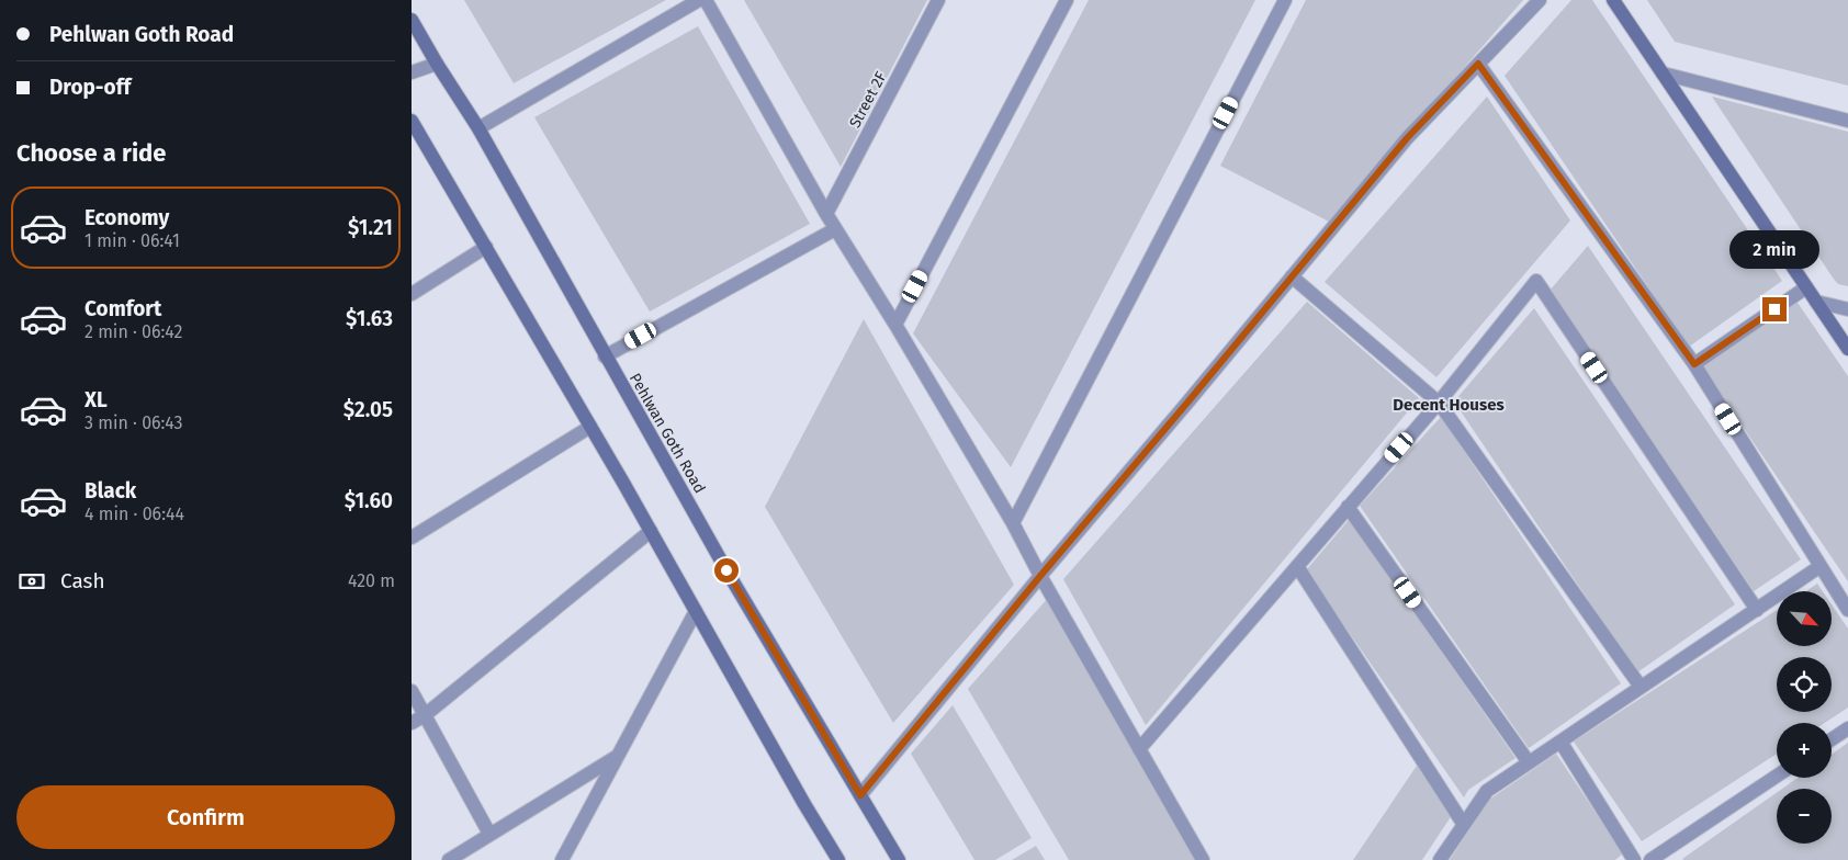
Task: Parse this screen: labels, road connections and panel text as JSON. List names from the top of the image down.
{
  "streets": {
    "main road": ["Pehlwan Goth Road"],
    "street": ["Street 2F"]
  },
  "districts": ["Decent Houses"],
  "north": "bottom right",
  "page": {
    "banner": ["Pehlwan Goth Road", "Drop-off"],
    "heading": "Choose a ride",
    "list": [
      {
        "name": "Economy",
        "note": "1 min · 06:41",
        "value": "$1.21"
      },
      {
        "name": "Comfort",
        "note": "2 min · 06:42",
        "value": "$1.63"
      },
      {
        "name": "XL",
        "note": "3 min · 06:43",
        "value": "$2.05"
      },
      {
        "name": "Black",
        "note": "4 min · 06:44",
        "value": "$1.60"
      }
    ],
    "bubble": "2 min",
    "pay": ["Cash", "420 m"],
    "map_buttons": ["+", "−"],
    "buttons": "Confirm"
  }
}
